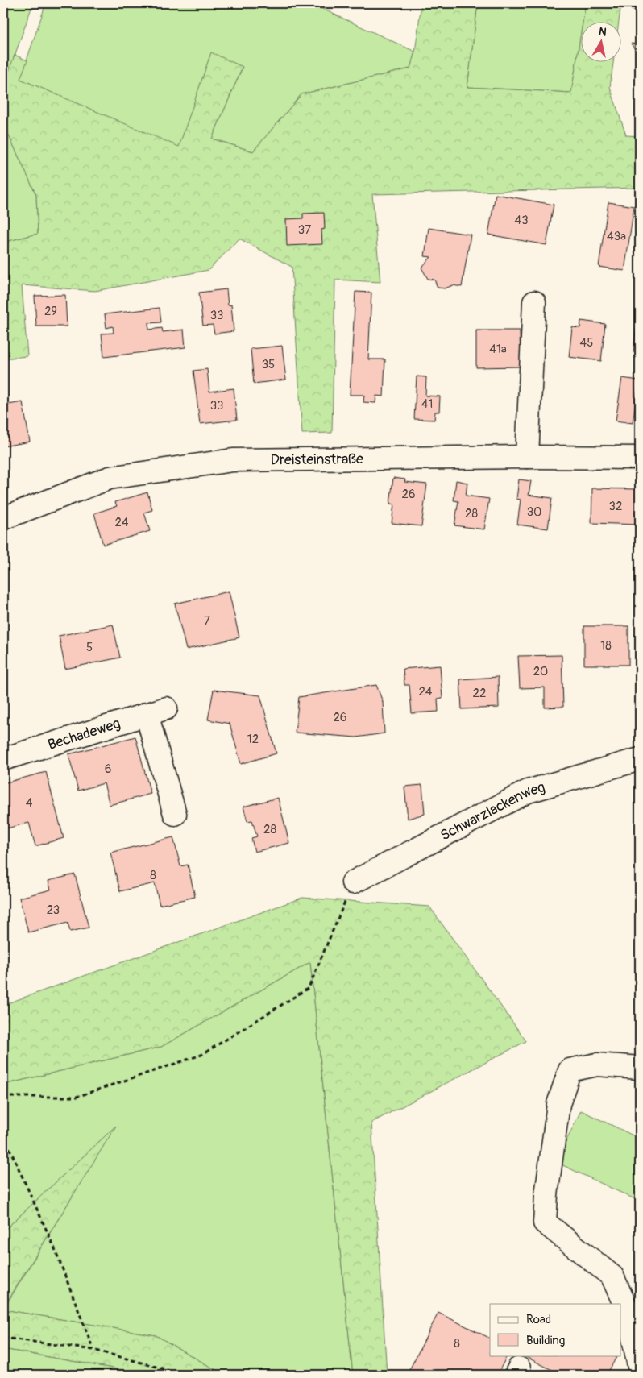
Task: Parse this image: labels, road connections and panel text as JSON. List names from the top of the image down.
{
  "streets": {
    "street": ["Dreisteinstraße", "Bechadeweg", "Schwarzlackenweg"]
  },
  "house_numbers": [
    "43",
    "37",
    "43a",
    "29",
    "33",
    "45",
    "41a",
    "35",
    "41",
    "33",
    "26",
    "32",
    "30",
    "28",
    "24",
    "7",
    "18",
    "5",
    "20",
    "24",
    "22",
    "26",
    "12",
    "6",
    "4",
    "28",
    "8",
    "23",
    "8"
  ],
  "legend": ["Road", "Building"],
  "north": "top"
}
